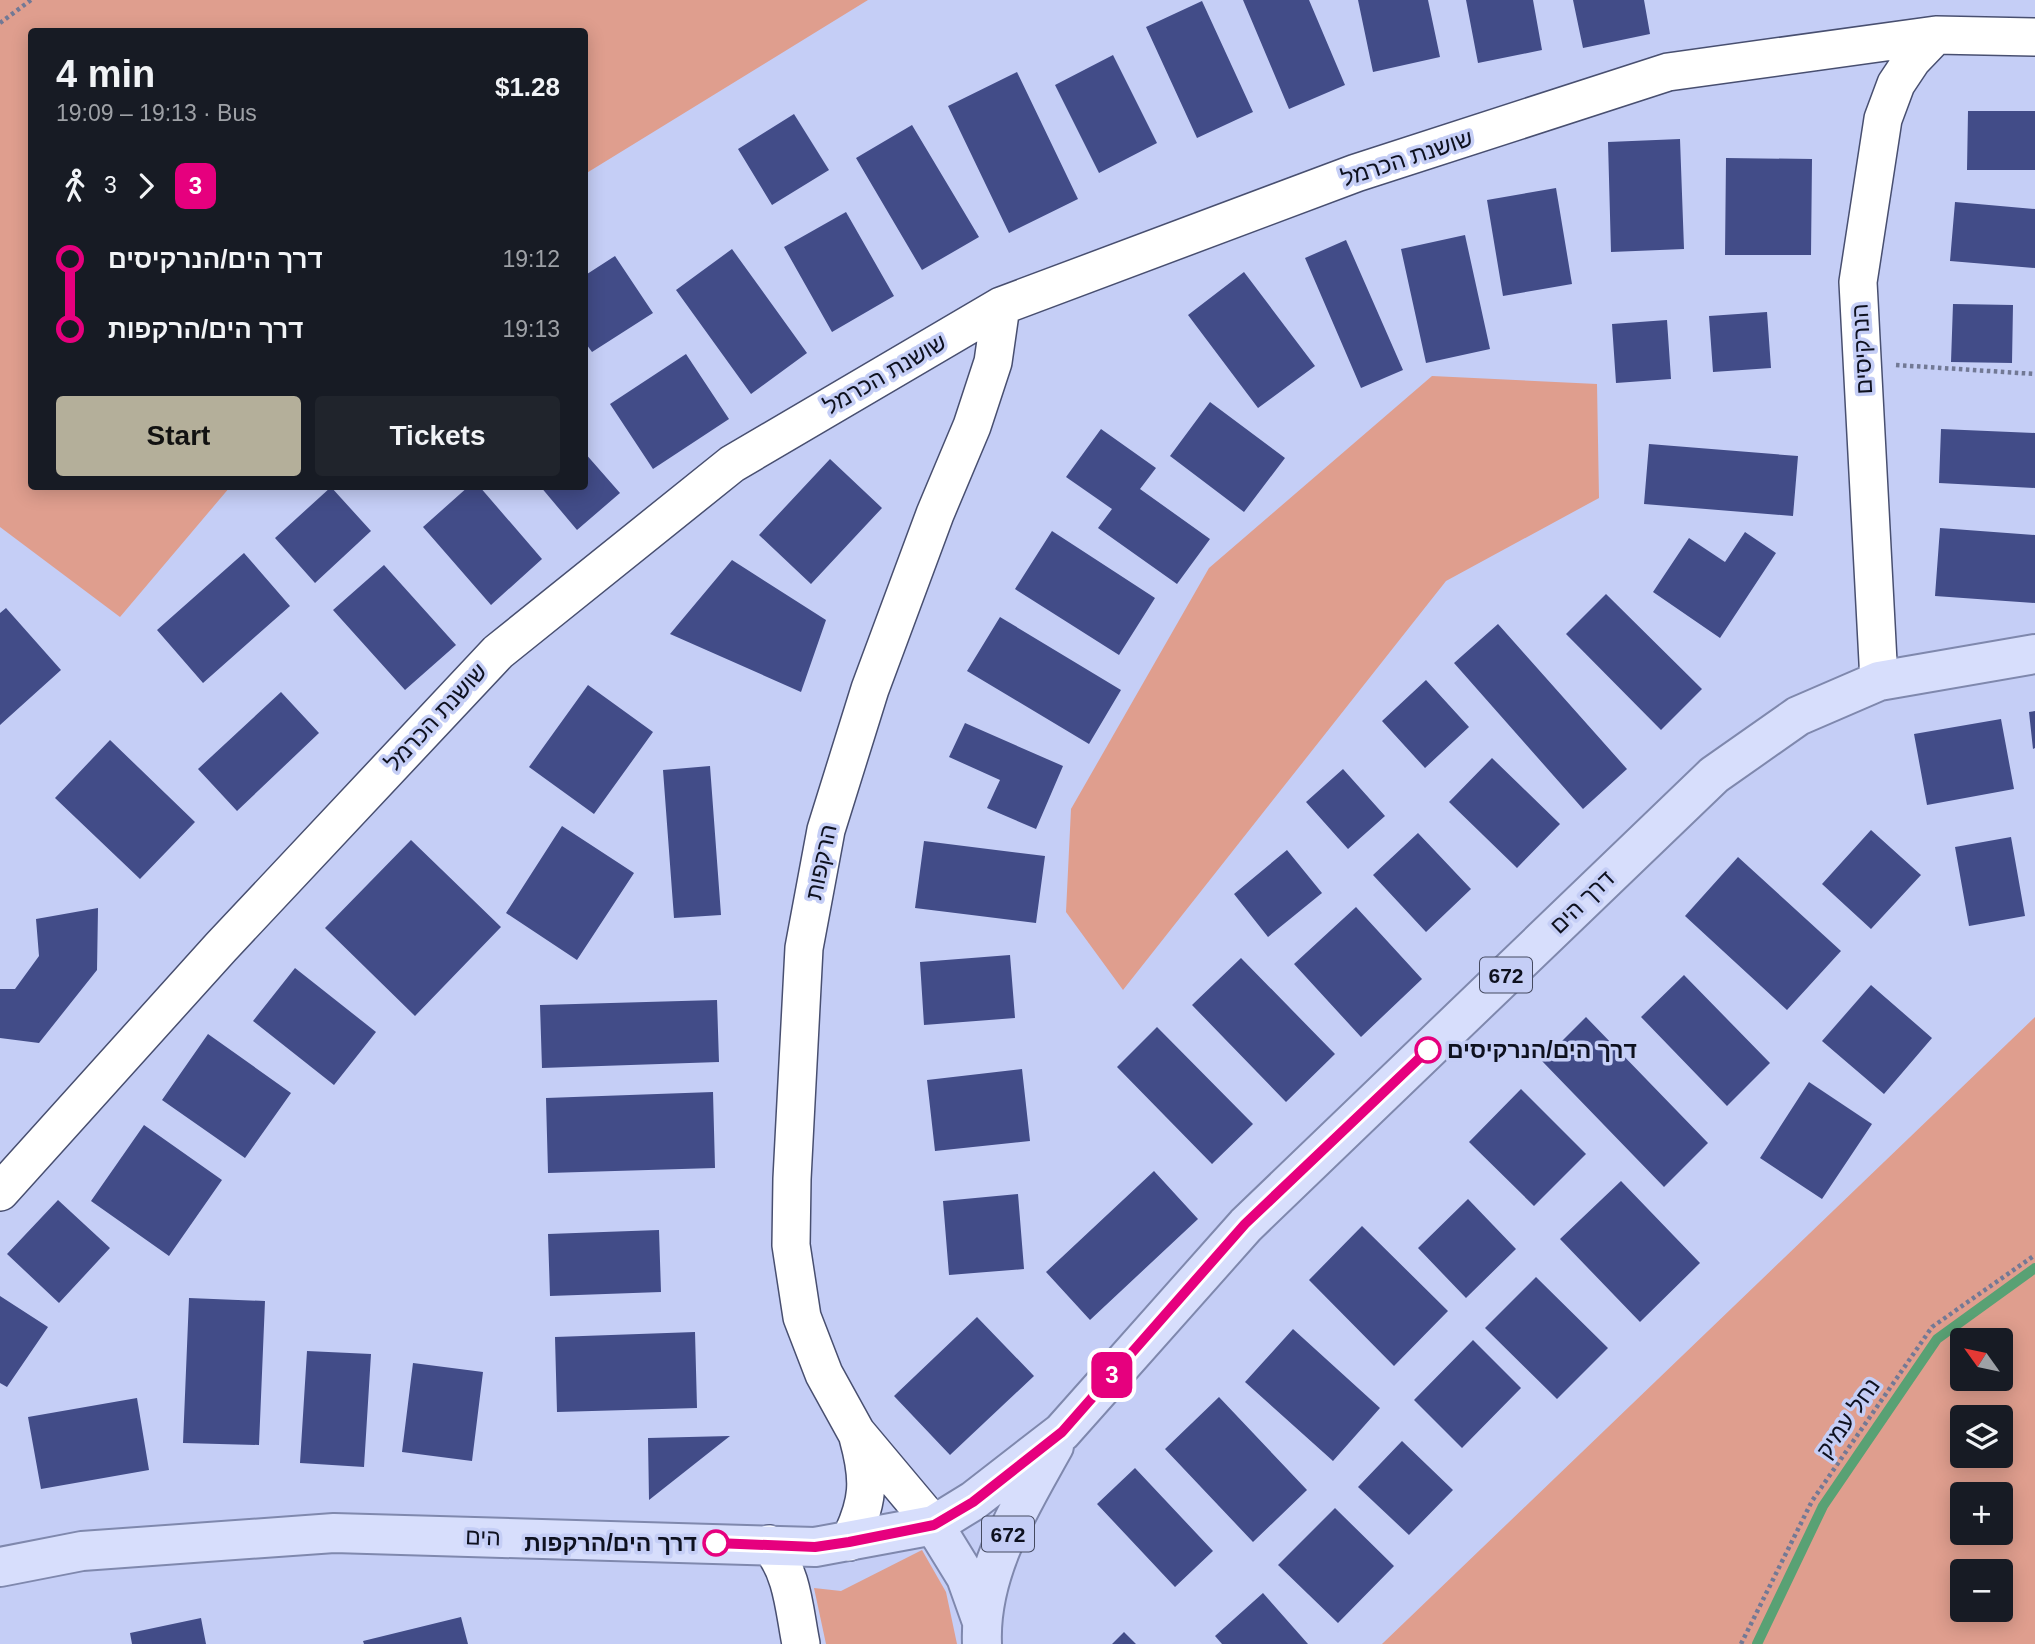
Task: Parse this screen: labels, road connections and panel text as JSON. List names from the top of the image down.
{
  "streets": {
    "main road": ["דרך הים", "672", "הים"],
    "street": ["שושנת הכרמל", "הנרקיסים", "הרקפות"],
    "path": ["נחל עמיק"]
  },
  "crossings": [
    ["שושנת הכרמל", "הנרקיסים"],
    ["שושנת הכרמל", "הרקפות"],
    ["הנרקיסים", "דרך הים"],
    ["הרקפות", "הים"],
    ["דרך הים", "672"],
    ["דרך הים", "הים"],
    ["672", "הים"]
  ],
  "places": ["דרך הים/הנרקיסים", "דרך הים/הרקפות"],
  "lines": ["bus line 3"],
  "north": "top left",
  "page": {
    "on_map": "3",
    "heading": ["4 min", "19:09 – 19:13 · Bus", "$1.28"],
    "legs": ["3", "3"],
    "list": [
      {
        "name": "דרך הים/הנרקיסים",
        "value": "19:12"
      },
      {
        "name": "דרך הים/הרקפות",
        "value": "19:13"
      }
    ],
    "buttons": ["Start", "Tickets"],
    "map_buttons": ["+", "−"]
  }
}
